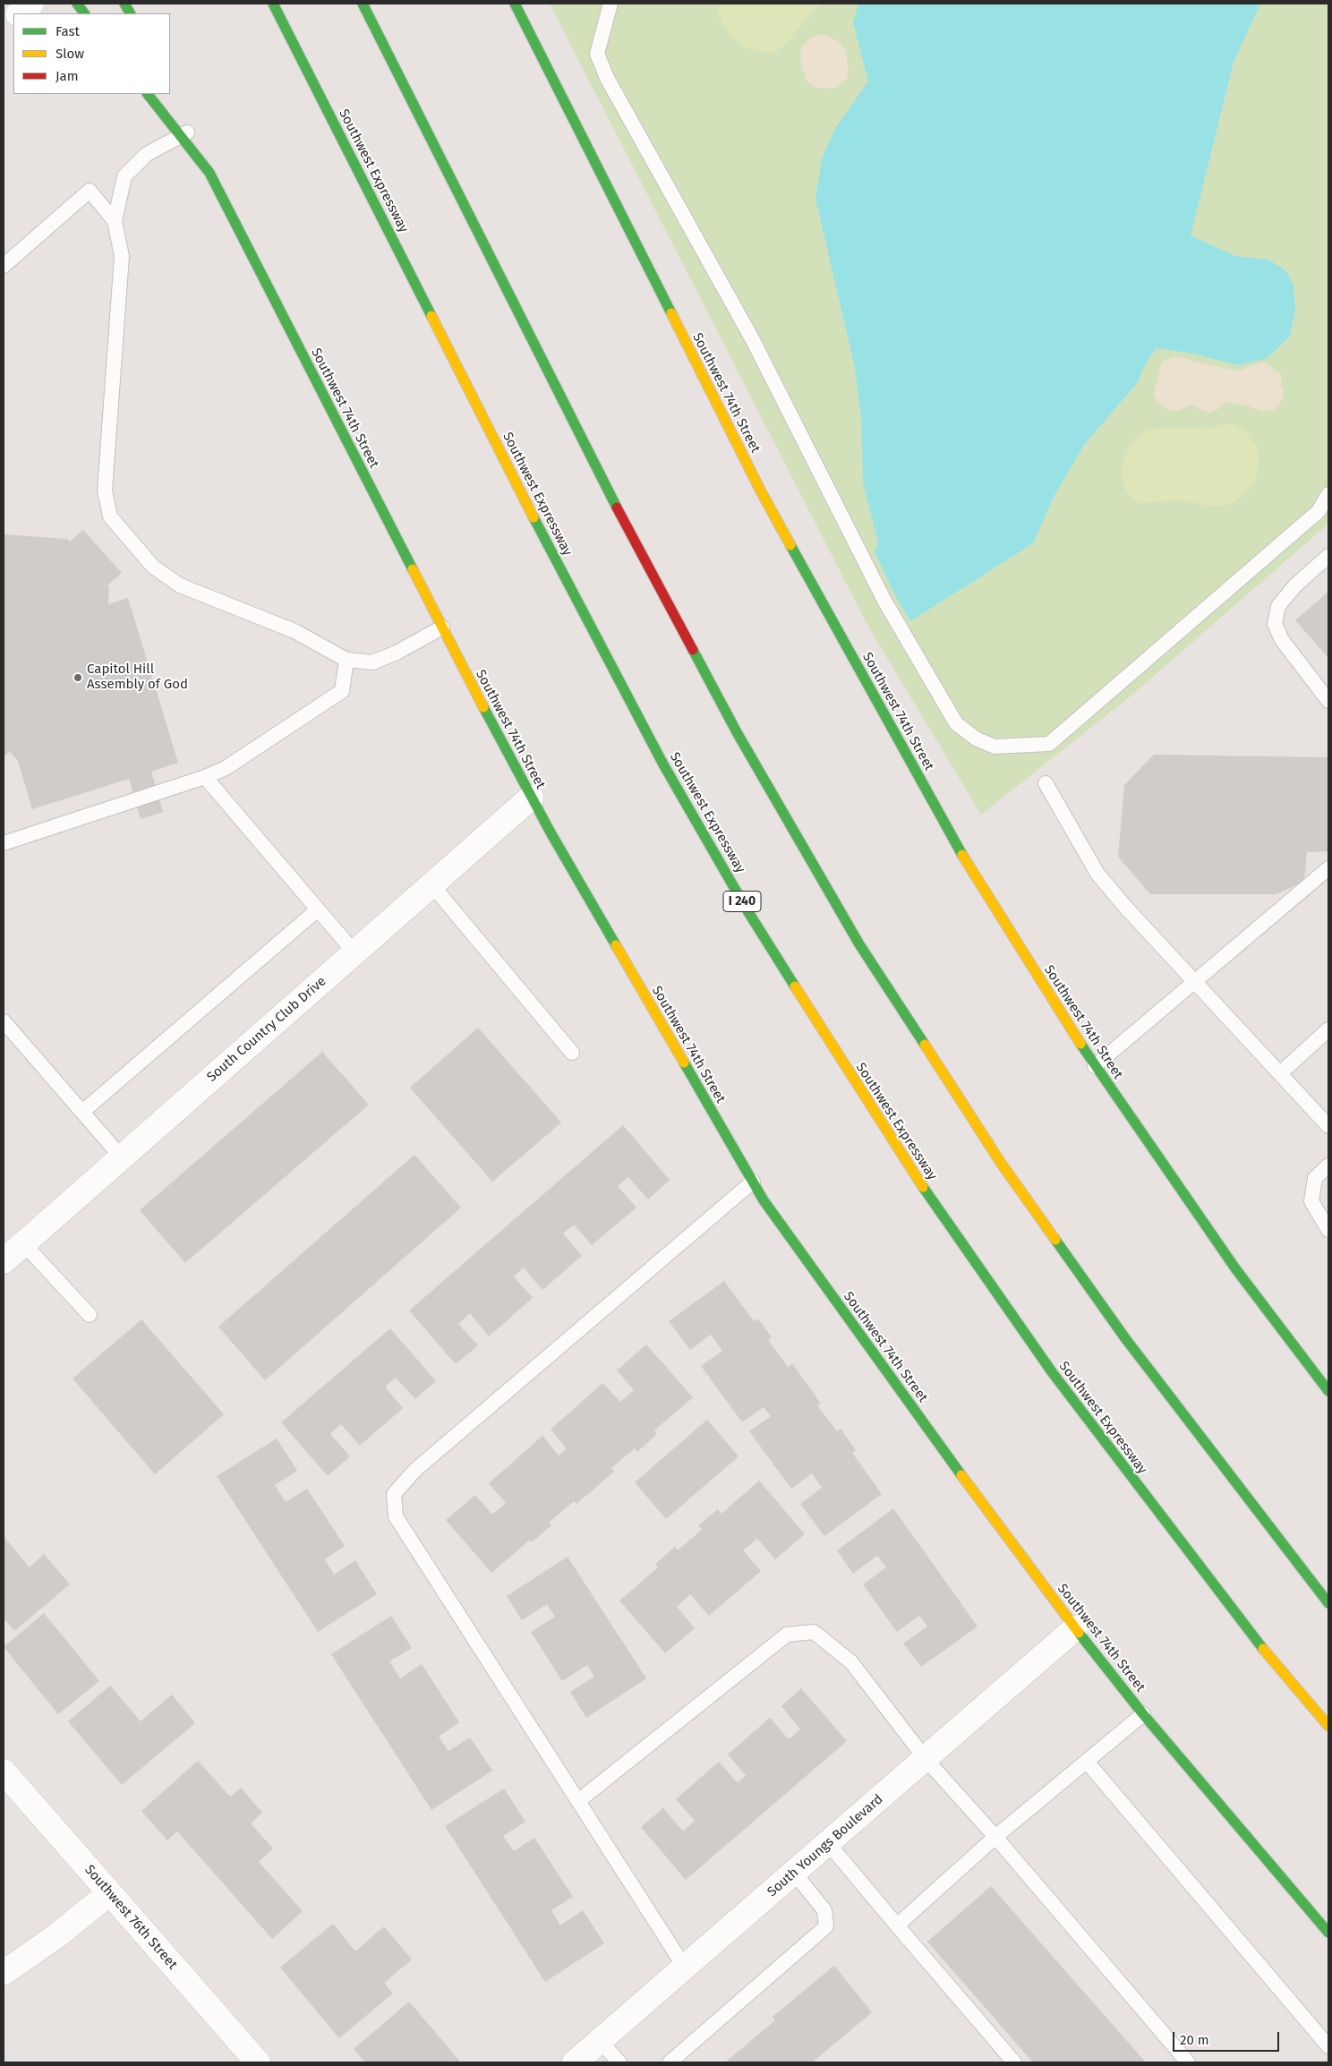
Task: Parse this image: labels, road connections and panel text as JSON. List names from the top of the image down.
{
  "streets": {
    "main road": ["Southwest Expressway", "Southwest 74th Street", "I 240"],
    "street": ["South Country Club Drive", "South Youngs Boulevard", "Southwest 76th Street"]
  },
  "crossings": [
    ["Southwest 74th Street", "South Country Club Drive"],
    ["Southwest 74th Street", "South Youngs Boulevard"]
  ],
  "places": ["Capitol Hill Assembly of God"],
  "legend": ["Fast", "Slow", "Jam"],
  "scale_bar": "20 m"
}
